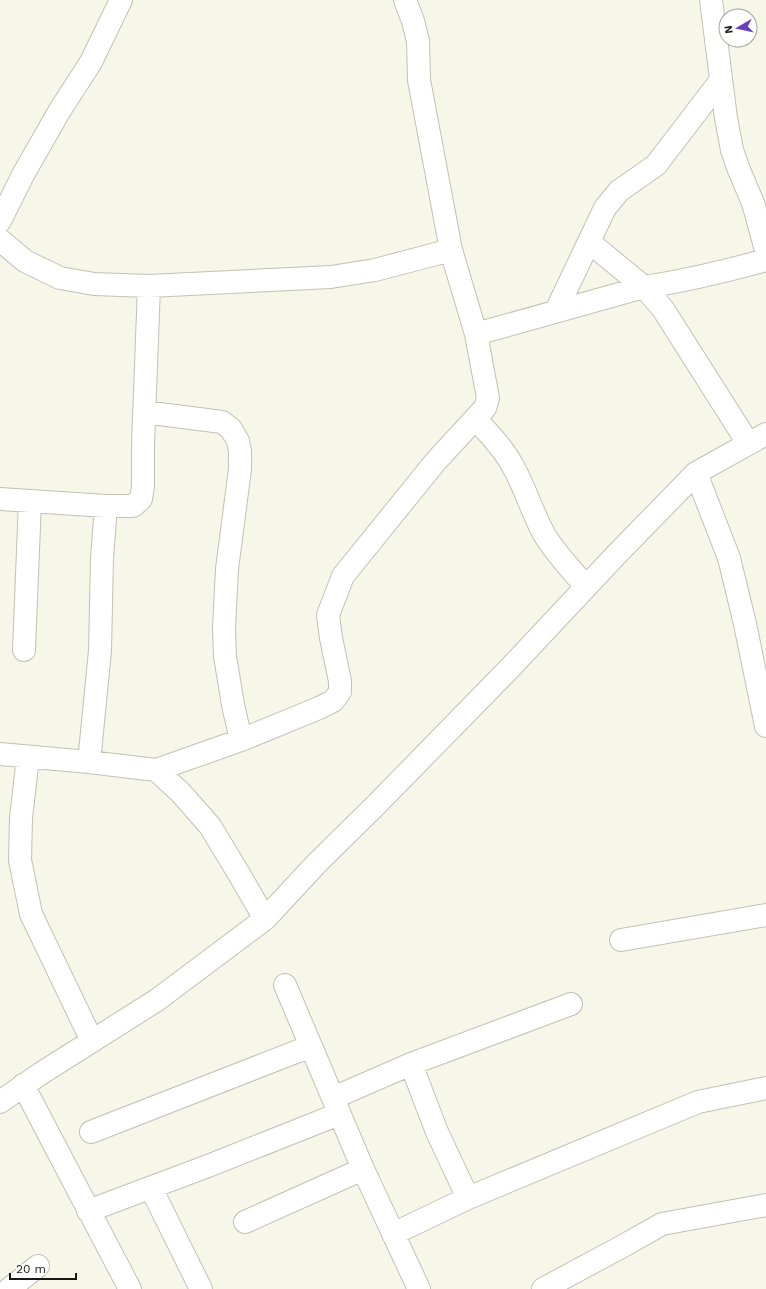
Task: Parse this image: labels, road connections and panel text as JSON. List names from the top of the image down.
{
  "scale_bar": "20 m",
  "north": "left"
}
